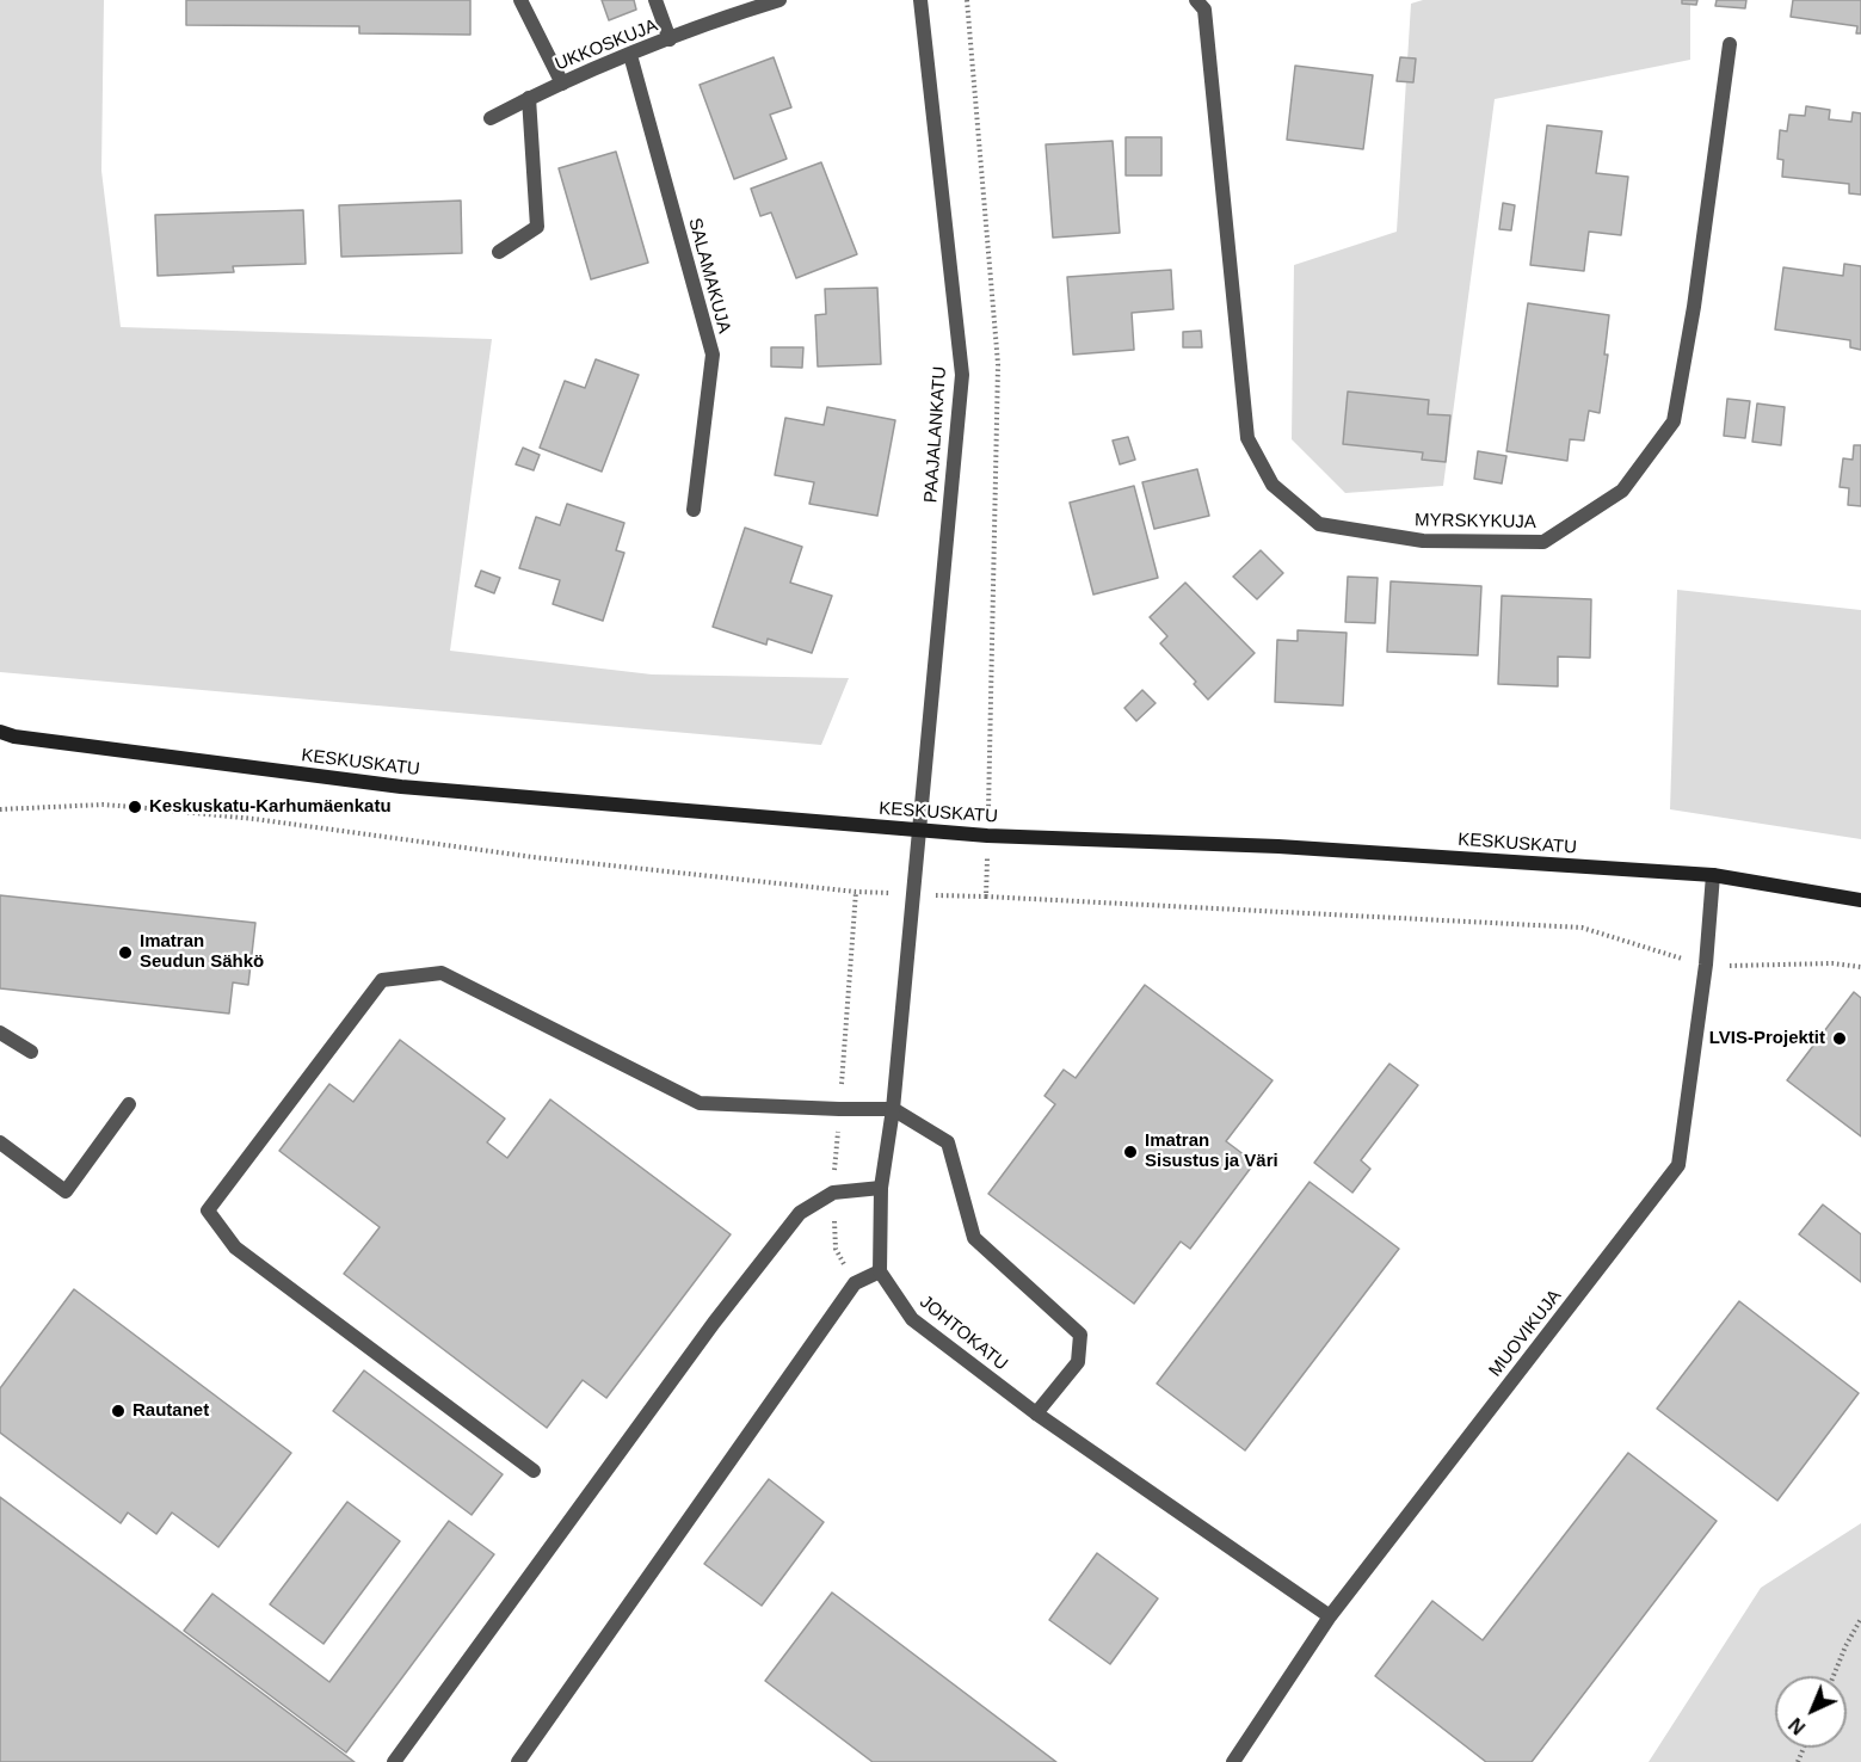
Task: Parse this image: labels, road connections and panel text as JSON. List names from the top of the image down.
{
  "streets": {
    "main road": ["KESKUSKATU"],
    "street": [
      "UKKOSKUJA",
      "SALAMAKUJA",
      "PAAJALANKATU",
      "MYRSKYKUJA",
      "JOHTOKATU",
      "MUOVIKUJA"
    ]
  },
  "crossings": [
    ["UKKOSKUJA", "SALAMAKUJA"],
    ["PAAJALANKATU", "KESKUSKATU"],
    ["KESKUSKATU", "MUOVIKUJA"],
    ["JOHTOKATU", "MUOVIKUJA"]
  ],
  "places": [
    "Keskuskatu-Karhumäenkatu",
    "Imatran Seudun Sähkö",
    "LVIS-Projektit",
    "Imatran Sisustus ja Väri",
    "Rautanet"
  ],
  "north": "bottom left"
}
